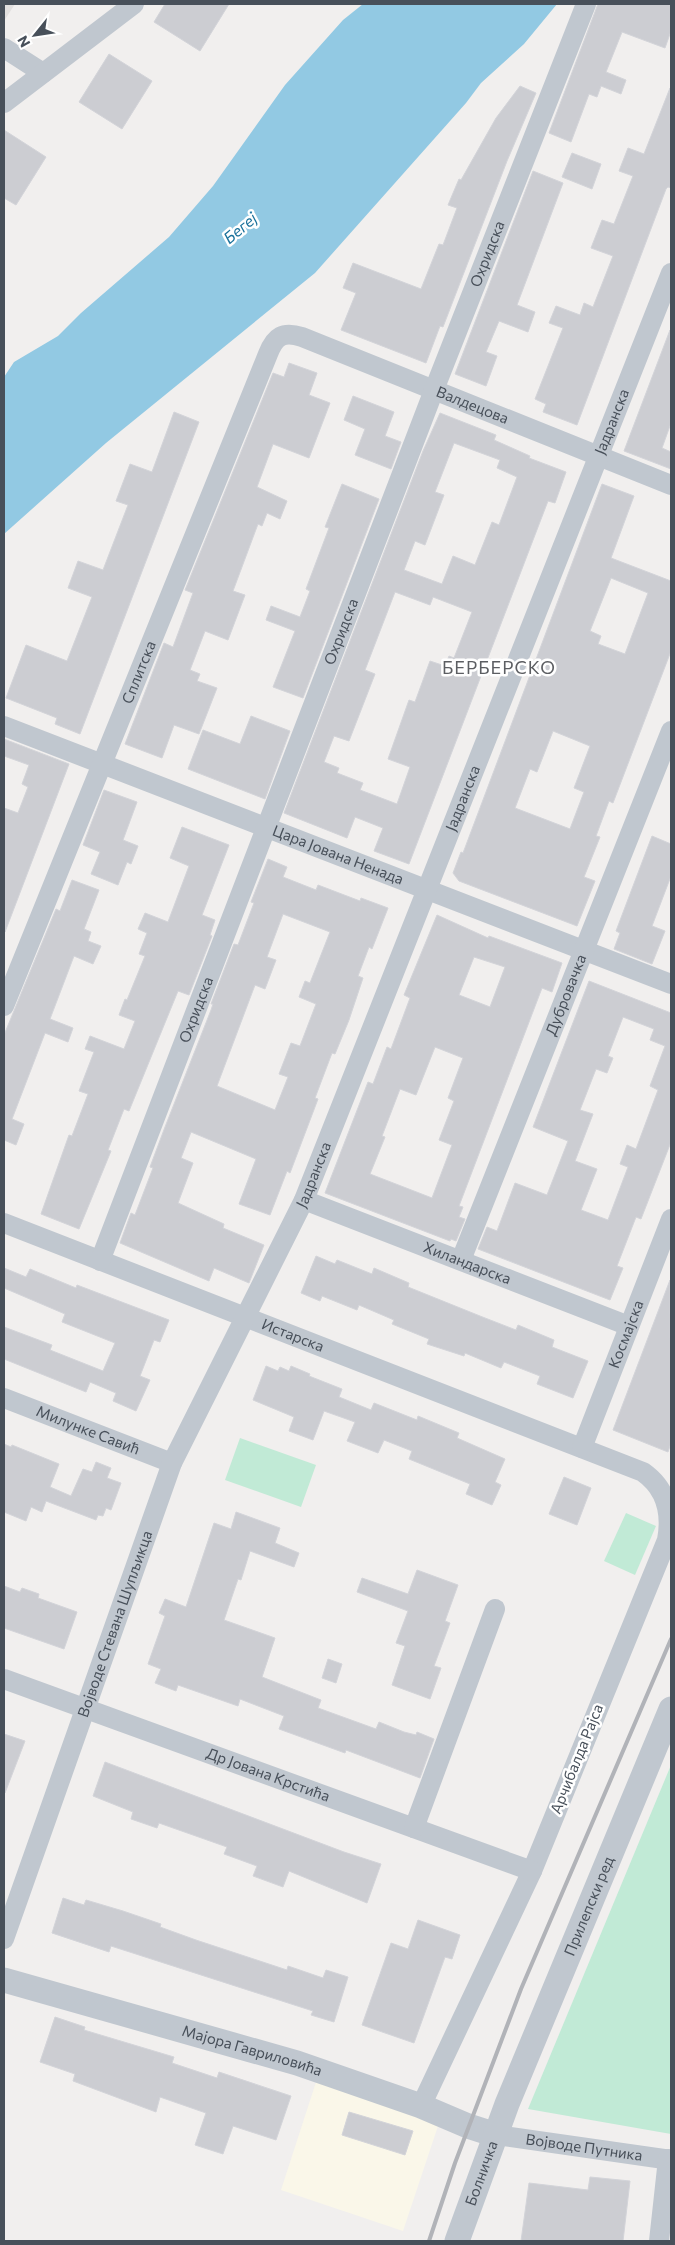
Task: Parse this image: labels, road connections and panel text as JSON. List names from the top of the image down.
{
  "streets": {
    "street": [
      "Охридска",
      "Валдецова",
      "Јадранска",
      "Сплитска",
      "Цара Јована Ненада",
      "Дубровачка",
      "Хиландарска",
      "Космајска",
      "Истарска",
      "Милунке Савић",
      "Војводе Стевана Шупљикца",
      "Арчибалда Рајса",
      "Др Јована Крстића",
      "Прилепски ред",
      "Мајора Гавриловића",
      "Војводе Путника",
      "Болничка"
    ]
  },
  "crossings": [
    ["Охридска", "Валдецова"],
    ["Охридска", "Цара Јована Ненада"],
    ["Охридска", "Истарска"],
    ["Валдецова", "Јадранска"],
    ["Валдецова", "Сплитска"],
    ["Јадранска", "Цара Јована Ненада"],
    ["Јадранска", "Хиландарска"],
    ["Јадранска", "Истарска"],
    ["Јадранска", "Војводе Стевана Шупљикца"],
    ["Сплитска", "Цара Јована Ненада"],
    ["Цара Јована Ненада", "Дубровачка"],
    ["Дубровачка", "Хиландарска"],
    ["Хиландарска", "Космајска"],
    ["Космајска", "Истарска"],
    ["Космајска", "Арчибалда Рајса"],
    ["Истарска", "Војводе Стевана Шупљикца"],
    ["Истарска", "Арчибалда Рајса"],
    ["Милунке Савић", "Војводе Стевана Шупљикца"],
    ["Војводе Стевана Шупљикца", "Др Јована Крстића"],
    ["Арчибалда Рајса", "Др Јована Крстића"],
    ["Арчибалда Рајса", "Мајора Гавриловића"],
    ["Прилепски ред", "Болничка"],
    ["Мајора Гавриловића", "Војводе Путника"],
    ["Мајора Гавриловића", "Болничка"],
    ["Војводе Путника", "Болничка"]
  ],
  "districts": ["БЕРБЕРСКО"],
  "water": ["Бегеј"],
  "north": "bottom left"
}
